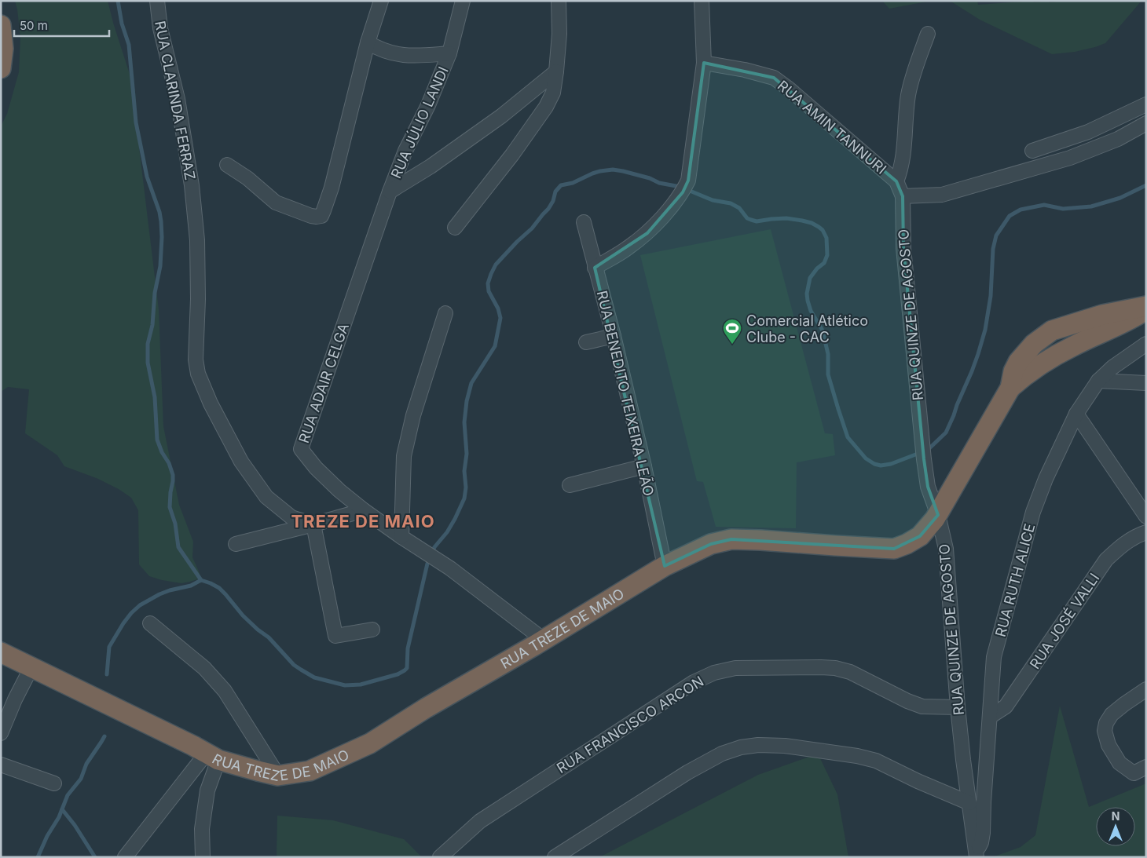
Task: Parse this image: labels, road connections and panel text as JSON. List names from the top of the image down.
{
  "streets": {
    "highway": ["RUA TREZE DE MAIO"],
    "street": [
      "RUA CLARINDA FERRAZ",
      "RUA JÚLIO LANDI",
      "RUA AMIN TANNURI",
      "RUA QUINZE DE AGOSTO",
      "RUA ADAIR CELGA",
      "RUA BENEDITO TEIXEIRA LEÃO",
      "RUA RUTH ALICE",
      "RUA JOSÉ VALLI",
      "RUA FRANCISCO ARCON"
    ]
  },
  "crossings": [
    ["RUA JÚLIO LANDI", "RUA ADAIR CELGA"],
    ["RUA AMIN TANNURI", "RUA QUINZE DE AGOSTO"],
    ["RUA QUINZE DE AGOSTO", "RUA RUTH ALICE"],
    ["RUA QUINZE DE AGOSTO", "RUA TREZE DE MAIO"],
    ["RUA QUINZE DE AGOSTO", "RUA FRANCISCO ARCON"],
    ["RUA ADAIR CELGA", "RUA TREZE DE MAIO"],
    ["RUA BENEDITO TEIXEIRA LEÃO", "RUA TREZE DE MAIO"],
    ["RUA RUTH ALICE", "RUA JOSÉ VALLI"]
  ],
  "districts": ["TREZE DE MAIO"],
  "places": {
    "sports": ["Comercial Atlético Clube - CAC"]
  },
  "scale_bar": "50 m",
  "north": "top"
}
